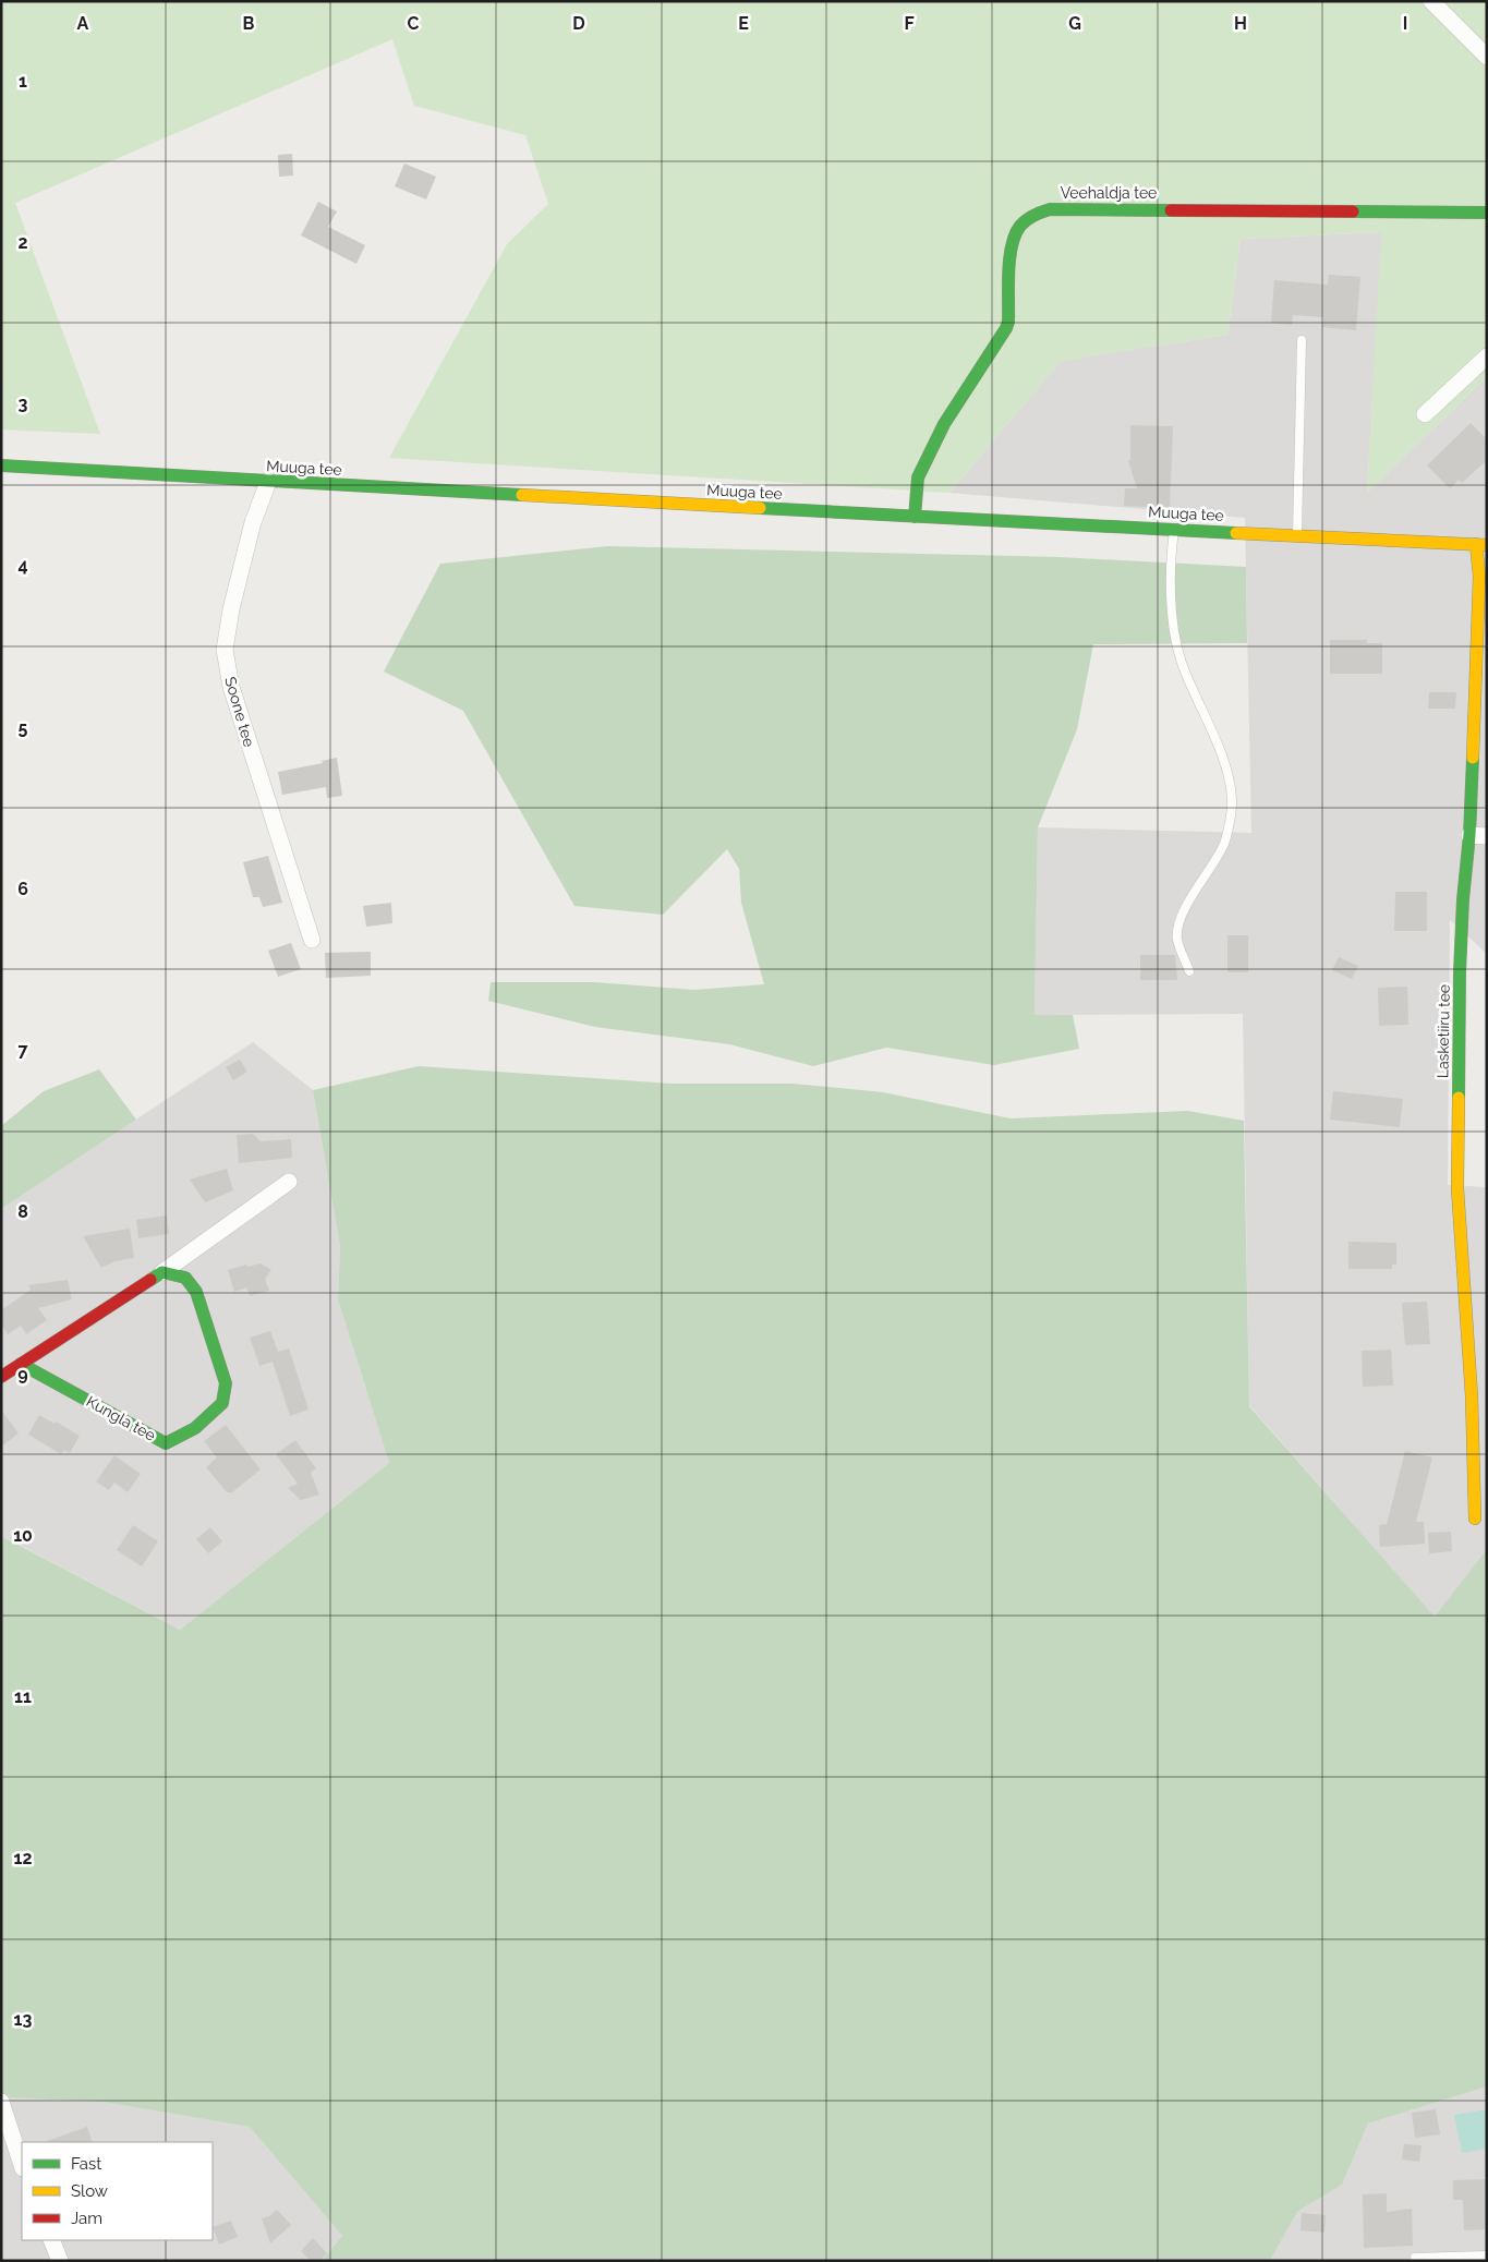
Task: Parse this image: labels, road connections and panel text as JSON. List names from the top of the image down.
{
  "streets": {
    "street": [
      "Veehaldja tee",
      "Muuga tee",
      "Soone tee",
      "Lasketiiru tee",
      "Kungla tee"
    ]
  },
  "crossings": [
    ["Veehaldja tee", "Muuga tee"],
    ["Muuga tee", "Soone tee"],
    ["Muuga tee", "Lasketiiru tee"]
  ],
  "legend": ["Fast", "Slow", "Jam"],
  "grid": {
    "columns": [
      "A",
      "B",
      "C",
      "D",
      "E",
      "F",
      "G",
      "H",
      "I"
    ],
    "rows": [
      "1",
      "2",
      "3",
      "4",
      "5",
      "6",
      "7",
      "8",
      "9",
      "10",
      "11",
      "12",
      "13"
    ]
  }
}
